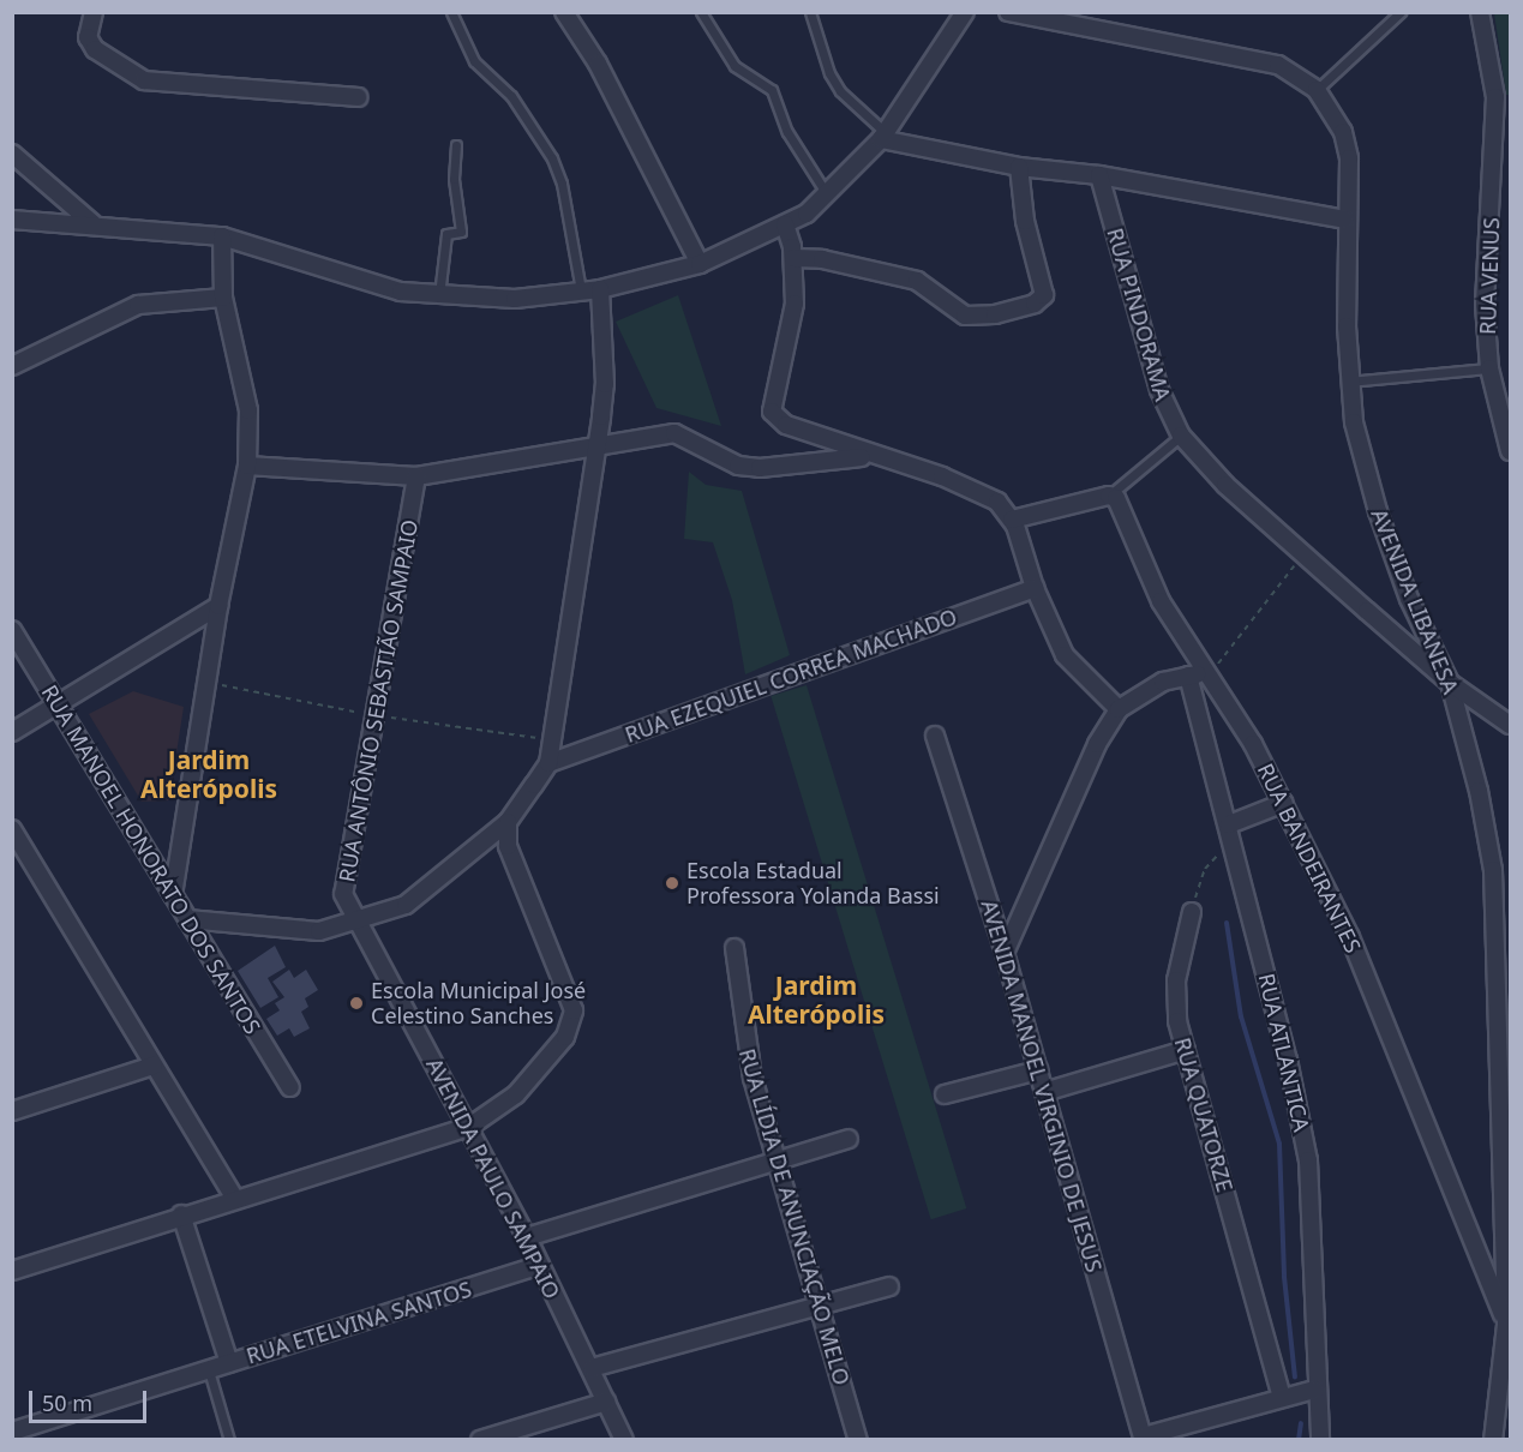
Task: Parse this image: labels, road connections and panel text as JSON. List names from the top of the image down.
{
  "streets": {
    "street": [
      "RUA VENUS",
      "RUA PINDORAMA",
      "AVENIDA LIBANESA",
      "RUA EZEQUIEL CORREA MACHADO",
      "RUA ANTÔNIO SEBASTIÃO SAMPAIO",
      "RUA BANDEIRANTES",
      "RUA MANOEL HONORATO DOS SANTOS",
      "RUA ATLANTICA",
      "AVENIDA MANOEL VIRGINIO DE JESUS",
      "RUA QUATORZE",
      "AVENIDA PAULO SAMPAIO",
      "RUA LÍDIA DE ANUNCIAÇÃO MELO",
      "RUA ETELVINA SANTOS"
    ]
  },
  "crossings": [
    ["RUA PINDORAMA", "AVENIDA LIBANESA"],
    ["AVENIDA LIBANESA", "RUA BANDEIRANTES"],
    ["RUA ANTÔNIO SEBASTIÃO SAMPAIO", "AVENIDA PAULO SAMPAIO"],
    ["AVENIDA PAULO SAMPAIO", "RUA ETELVINA SANTOS"]
  ],
  "districts": ["Jardim Alterópolis", "Jardim Alterópolis"],
  "places": ["Escola Estadual Professora Yolanda Bassi", "Escola Municipal José Celestino Sanches"],
  "scale_bar": "50 m"
}
